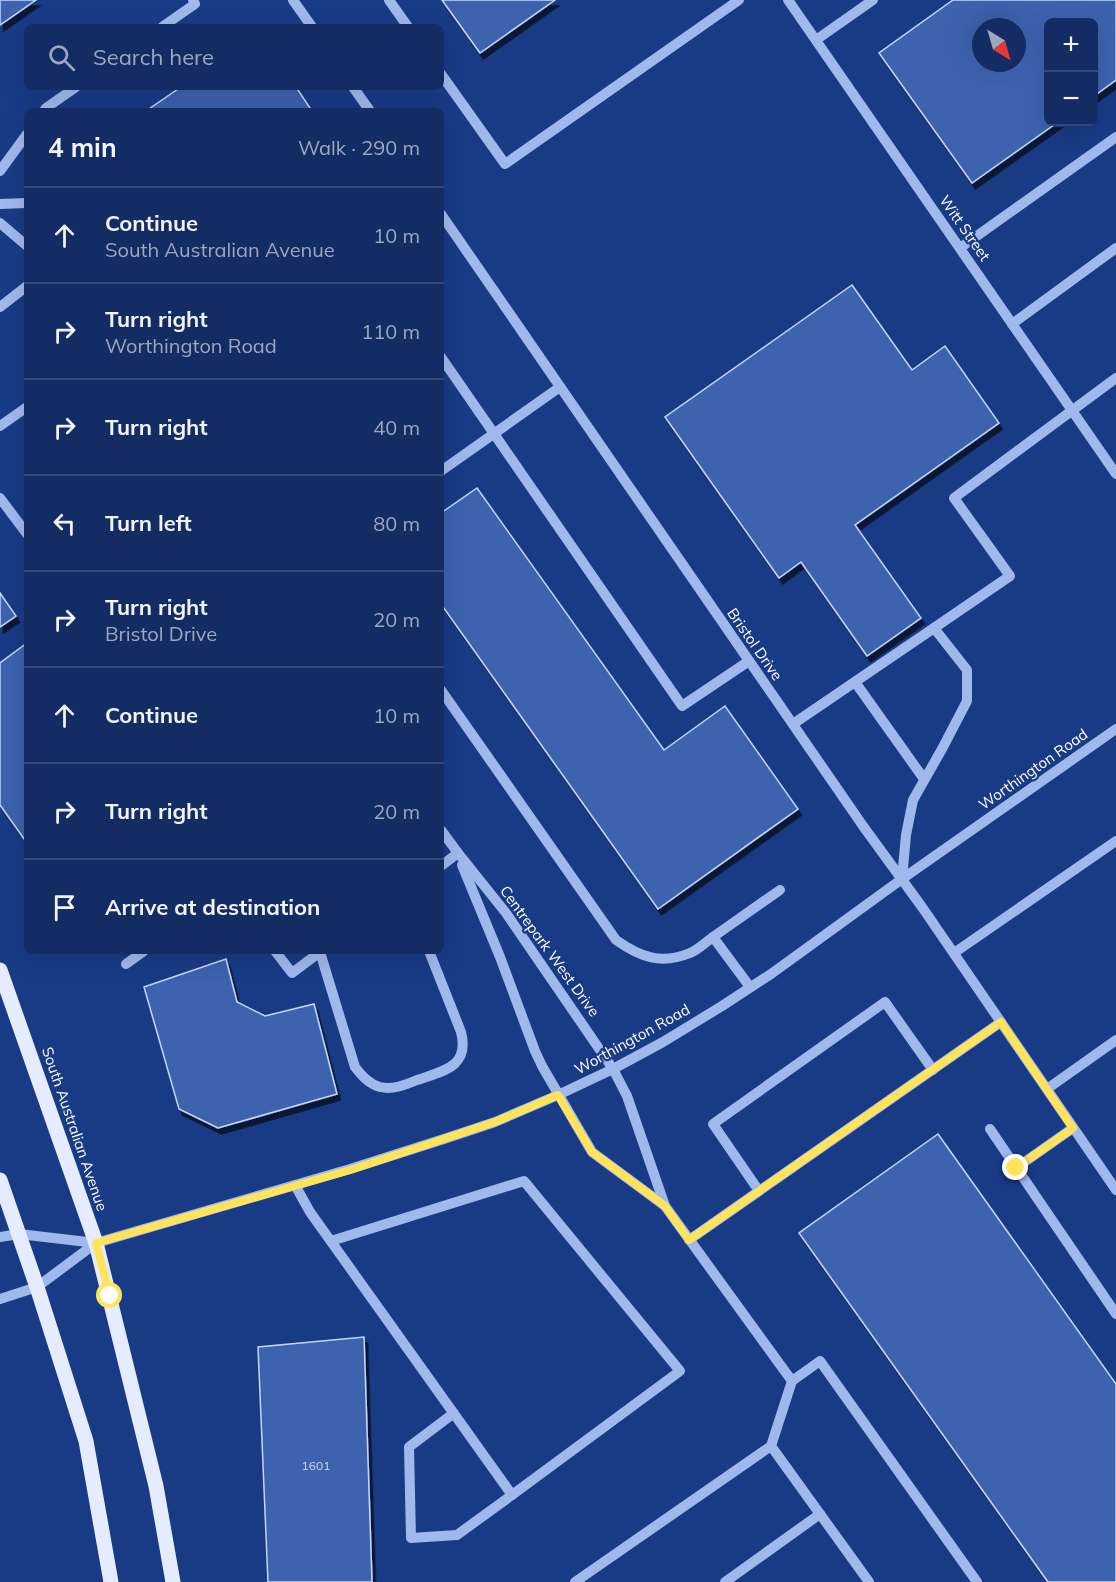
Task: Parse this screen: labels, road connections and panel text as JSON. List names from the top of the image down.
{
  "streets": {
    "main road": ["South Australian Avenue"],
    "street": [
      "Witt Street",
      "Bristol Drive",
      "Worthington Road",
      "Centrepark West Drive"
    ]
  },
  "crossings": [
    ["Bristol Drive", "Worthington Road"],
    ["Worthington Road", "Centrepark West Drive"],
    ["Worthington Road", "South Australian Avenue"]
  ],
  "house_numbers": ["1601"],
  "north": "bottom right",
  "page": {
    "map_buttons": ["+", "−"],
    "search": "Search here",
    "heading": ["4 min", "Walk · 290 m"],
    "list": [
      ["Continue", "South Australian Avenue", "10 m"],
      ["Turn right", "Worthington Road", "110 m"],
      ["Turn right", "40 m"],
      ["Turn left", "80 m"],
      ["Turn right", "Bristol Drive", "20 m"],
      ["Continue", "10 m"],
      ["Turn right", "20 m"],
      "Arrive at destination"
    ]
  }
}
